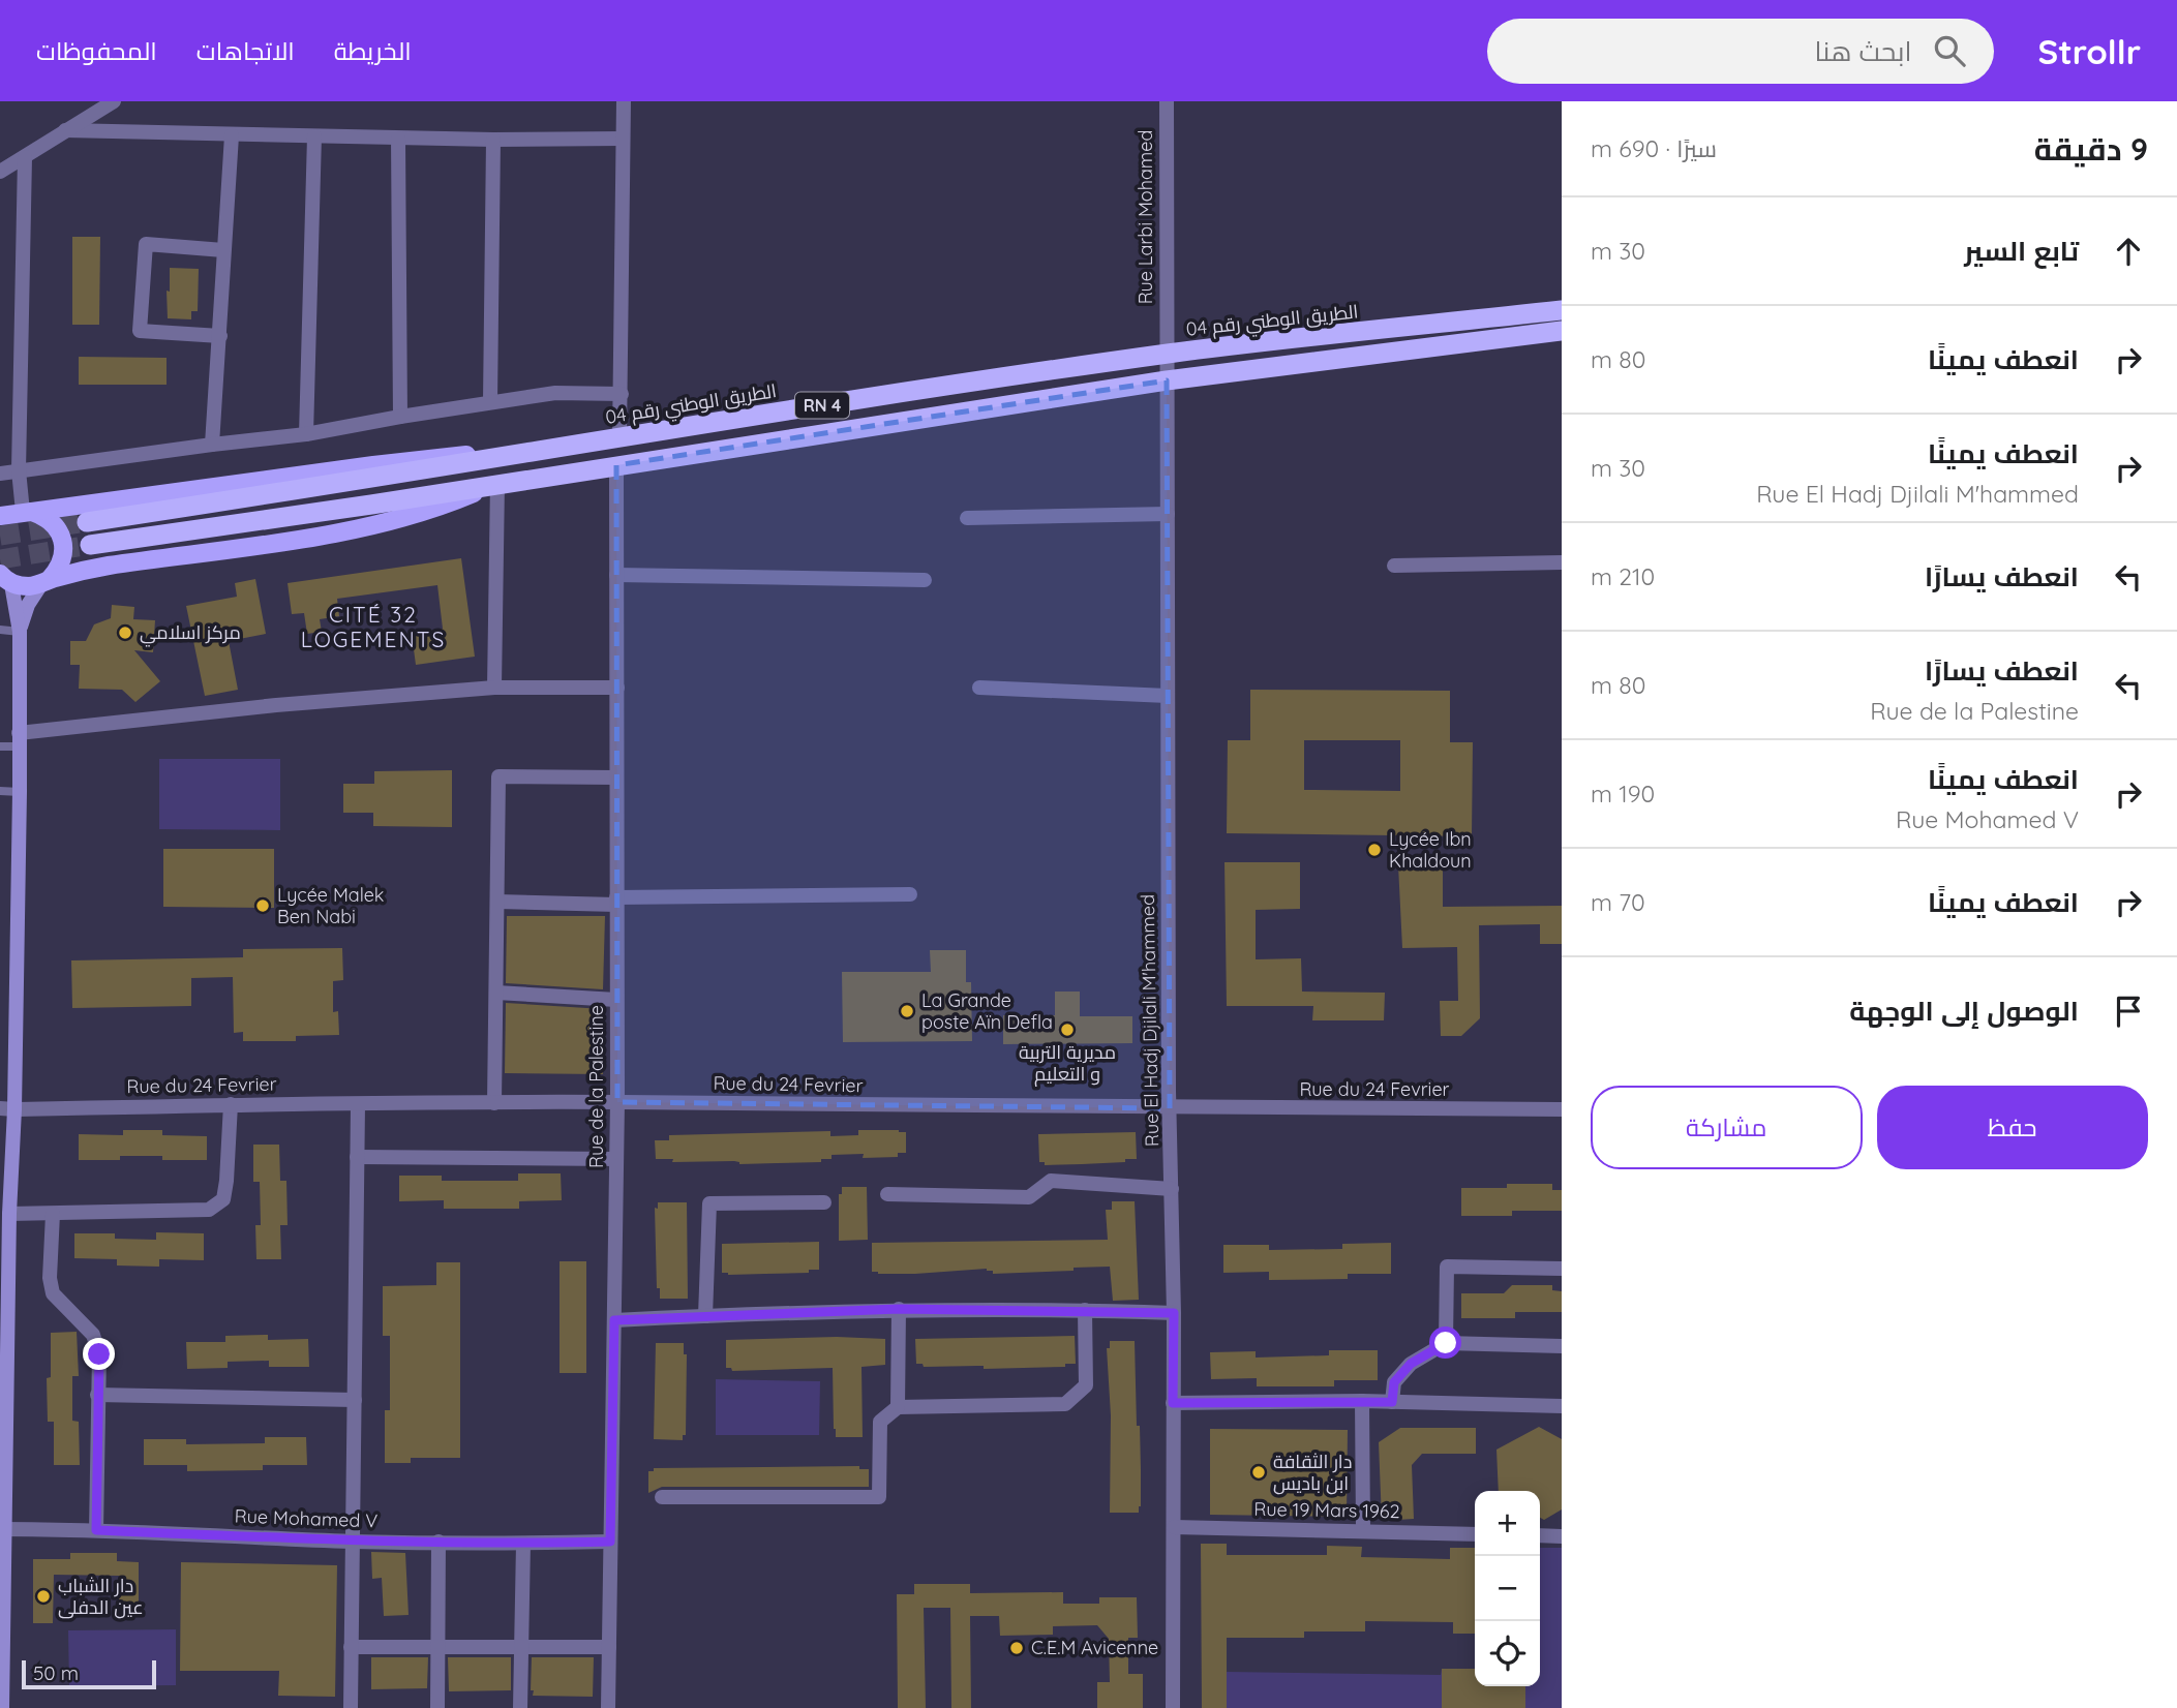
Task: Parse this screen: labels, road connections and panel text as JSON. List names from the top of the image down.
{
  "streets": {
    "highway": ["الطريق الوطني رقم 04", "RN 4"],
    "street": [
      "Rue Larbi Mohamed",
      "Rue El Hadj Djilali M'hammed",
      "Rue du 24 Fevrier",
      "Rue de la Palestine",
      "Rue 19 Mars 1962",
      "Rue Mohamed V"
    ]
  },
  "crossings": [
    ["Rue Larbi Mohamed", "Rue El Hadj Djilali M'hammed"],
    ["الطريق الوطني رقم 04", "RN 4"],
    ["الطريق الوطني رقم 04", "Rue El Hadj Djilali M'hammed"],
    ["RN 4", "Rue El Hadj Djilali M'hammed"],
    ["RN 4", "Rue de la Palestine"],
    ["Rue El Hadj Djilali M'hammed", "Rue du 24 Fevrier"],
    ["Rue El Hadj Djilali M'hammed", "Rue 19 Mars 1962"],
    ["Rue du 24 Fevrier", "Rue de la Palestine"],
    ["Rue de la Palestine", "Rue Mohamed V"]
  ],
  "districts": ["CITÉ 32 LOGEMENTS"],
  "places": [
    "مركز اسلامي",
    "Lycée Ibn Khaldoun",
    "Lycée Malek Ben Nabi",
    "La Grande poste Aïn Defla",
    "مديرية التربية و التعليم",
    "دار الثقافة ابن باديس",
    "دار الشباب عين الدفلى",
    "C.E.M Avicenne"
  ],
  "scale_bar": "50 m",
  "page": {
    "header": "Strollr",
    "search": "ابحث هنا",
    "nav": ["الخريطة", "الاتجاهات", "المحفوظات"],
    "heading": ["9 دقيقة", "سيرًا · 690 m"],
    "list": [
      ["تابع السير", "30 m"],
      ["انعطف يمينًا", "80 m"],
      ["انعطف يمينًا", "Rue El Hadj Djilali M'hammed", "30 m"],
      ["انعطف يسارًا", "210 m"],
      ["انعطف يسارًا", "Rue de la Palestine", "80 m"],
      ["انعطف يمينًا", "Rue Mohamed V", "190 m"],
      ["انعطف يمينًا", "70 m"],
      "الوصول إلى الوجهة"
    ],
    "buttons": ["حفظ", "مشاركة"],
    "map_buttons": ["+", "−"],
    "scale": "50 m"
  }
}
